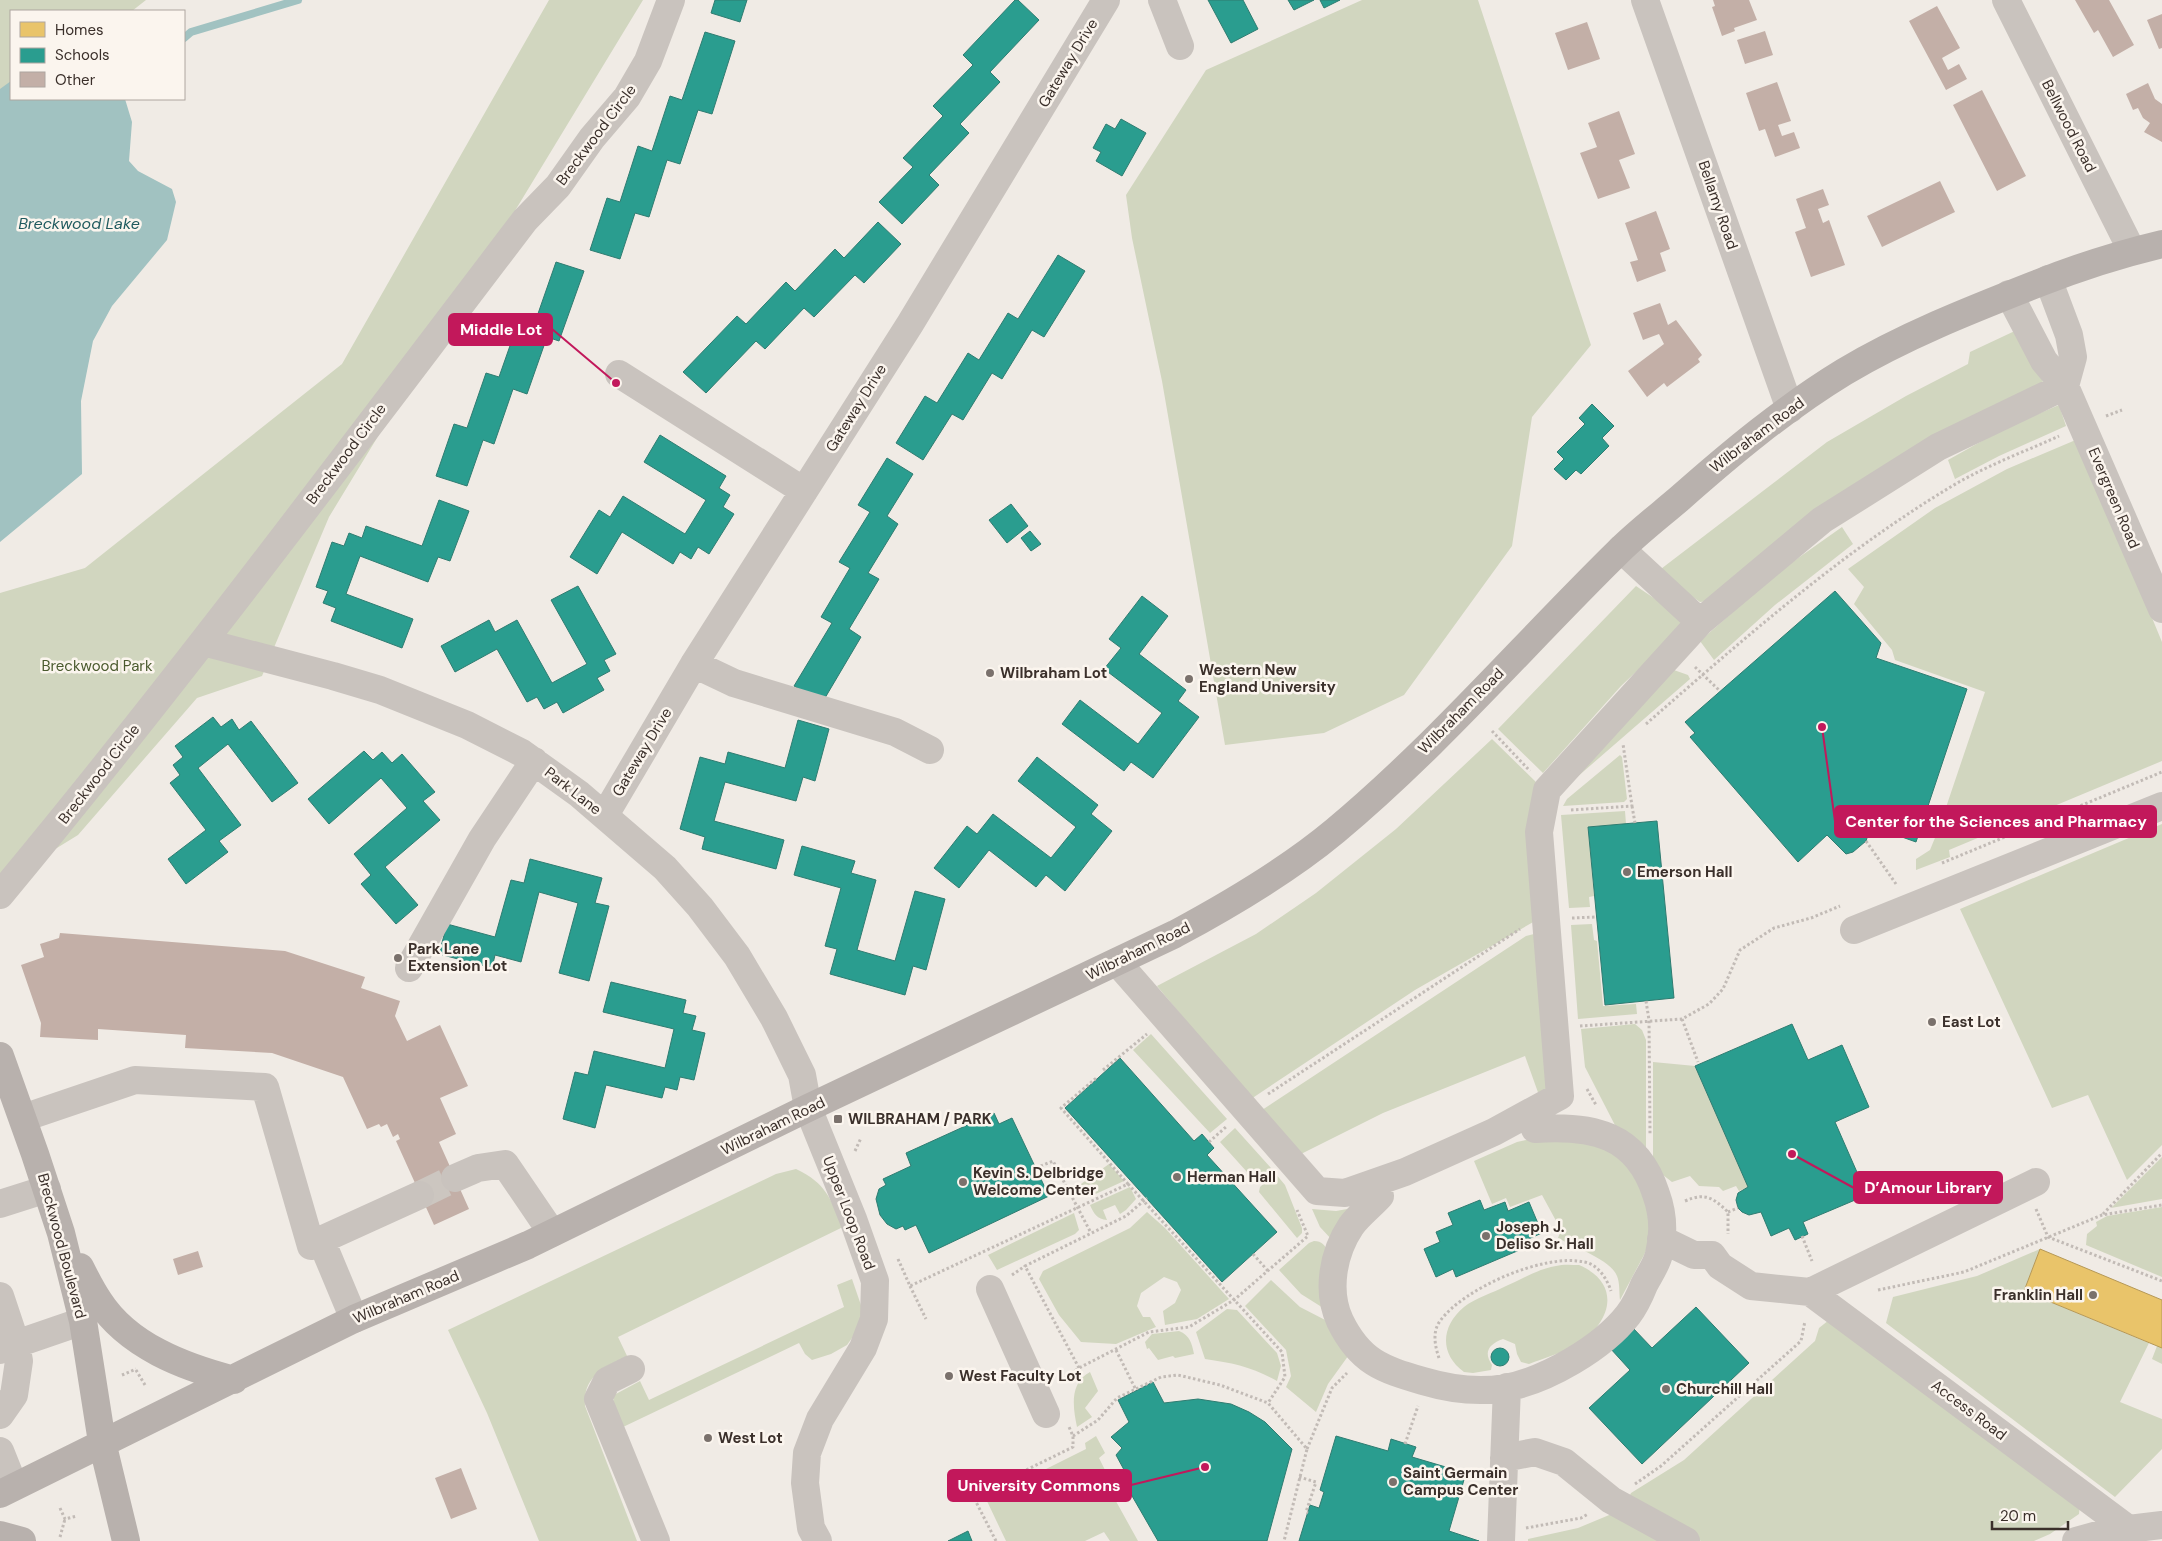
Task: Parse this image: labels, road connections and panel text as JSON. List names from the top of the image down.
{
  "streets": {
    "main road": ["Wilbraham Road", "Breckwood Boulevard"],
    "street": [
      "Gateway Drive",
      "Bellwood Road",
      "Breckwood Circle",
      "Bellamy Road",
      "Evergreen Road",
      "Park Lane",
      "Upper Loop Road",
      "Access Road"
    ]
  },
  "crossings": [
    ["Gateway Drive", "Park Lane"],
    ["Bellwood Road", "Wilbraham Road"],
    ["Breckwood Circle", "Park Lane"],
    ["Bellamy Road", "Wilbraham Road"],
    ["Wilbraham Road", "Evergreen Road"],
    ["Wilbraham Road", "Park Lane"],
    ["Wilbraham Road", "Upper Loop Road"],
    ["Wilbraham Road", "Breckwood Boulevard"],
    ["Park Lane", "Upper Loop Road"]
  ],
  "water": ["Breckwood Lake"],
  "parks": ["Breckwood Park"],
  "places": {
    "other": [
      "Middle Lot",
      "Wilbraham Lot",
      "Western New England University",
      "Center for the Sciences and Pharmacy",
      "Emerson Hall",
      "Park Lane Extension Lot",
      "East Lot",
      "D’Amour Library",
      "Herman Hall",
      "Kevin S. Delbridge Welcome Center",
      "Joseph J. Deliso Sr. Hall",
      "Franklin Hall",
      "West Faculty Lot",
      "Churchill Hall",
      "West Lot",
      "University Commons",
      "Saint Germain Campus Center"
    ],
    "transit": ["WILBRAHAM / PARK"]
  },
  "legend": ["Homes", "Schools", "Other"],
  "scale_bar": "20 m"
}
